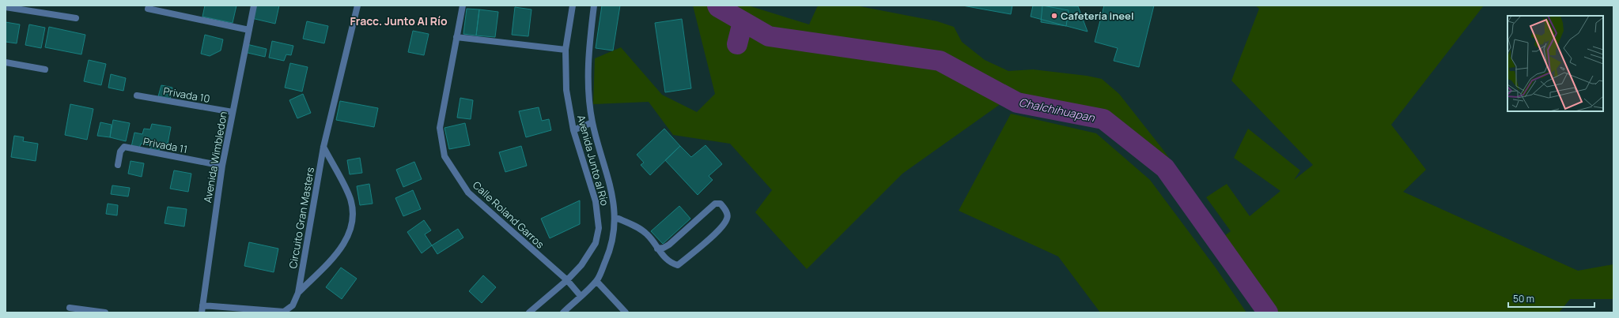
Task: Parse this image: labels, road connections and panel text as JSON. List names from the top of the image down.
{
  "streets": {
    "street": [
      "Privada 10",
      "Privada 11",
      "Avenida Wimbledon",
      "Avenida Junto al Río",
      "Calle Roland Garros",
      "Circuito Gran Masters"
    ]
  },
  "crossings": [
    ["Privada 10", "Avenida Wimbledon"],
    ["Privada 11", "Avenida Wimbledon"],
    ["Avenida Wimbledon", "Circuito Gran Masters"],
    ["Avenida Junto al Río", "Calle Roland Garros"]
  ],
  "districts": ["Fracc. Junto Al Río"],
  "water": ["Chalchihuapan"],
  "places": ["Cafetería ineel"],
  "scale_bar": "50 m"
}
